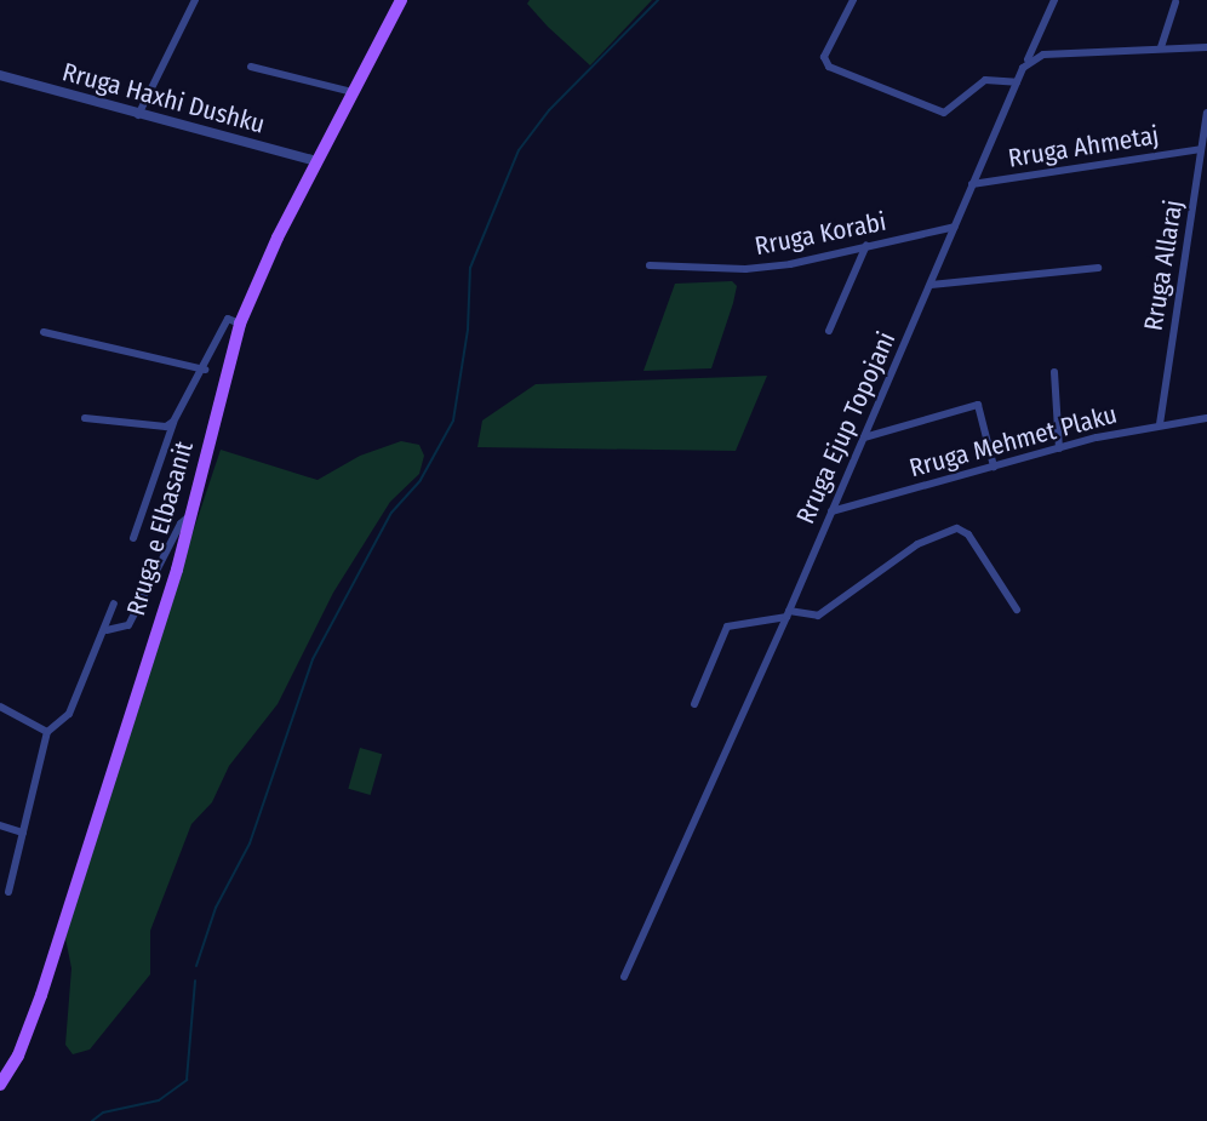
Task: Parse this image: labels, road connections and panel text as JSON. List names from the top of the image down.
{
  "streets": {
    "main road": ["Rruga e Elbasanit"],
    "street": [
      "Rruga Haxhi Dushku",
      "Rruga Ahmetaj",
      "Rruga Korabi",
      "Rruga Allaraj",
      "Rruga Ejup Topojani",
      "Rruga Mehmet Plaku"
    ]
  },
  "crossings": [
    ["Rruga Haxhi Dushku", "Rruga e Elbasanit"],
    ["Rruga Ahmetaj", "Rruga Allaraj"],
    ["Rruga Ahmetaj", "Rruga Ejup Topojani"],
    ["Rruga Korabi", "Rruga Ejup Topojani"],
    ["Rruga Allaraj", "Rruga Mehmet Plaku"],
    ["Rruga Ejup Topojani", "Rruga Mehmet Plaku"]
  ]
}
